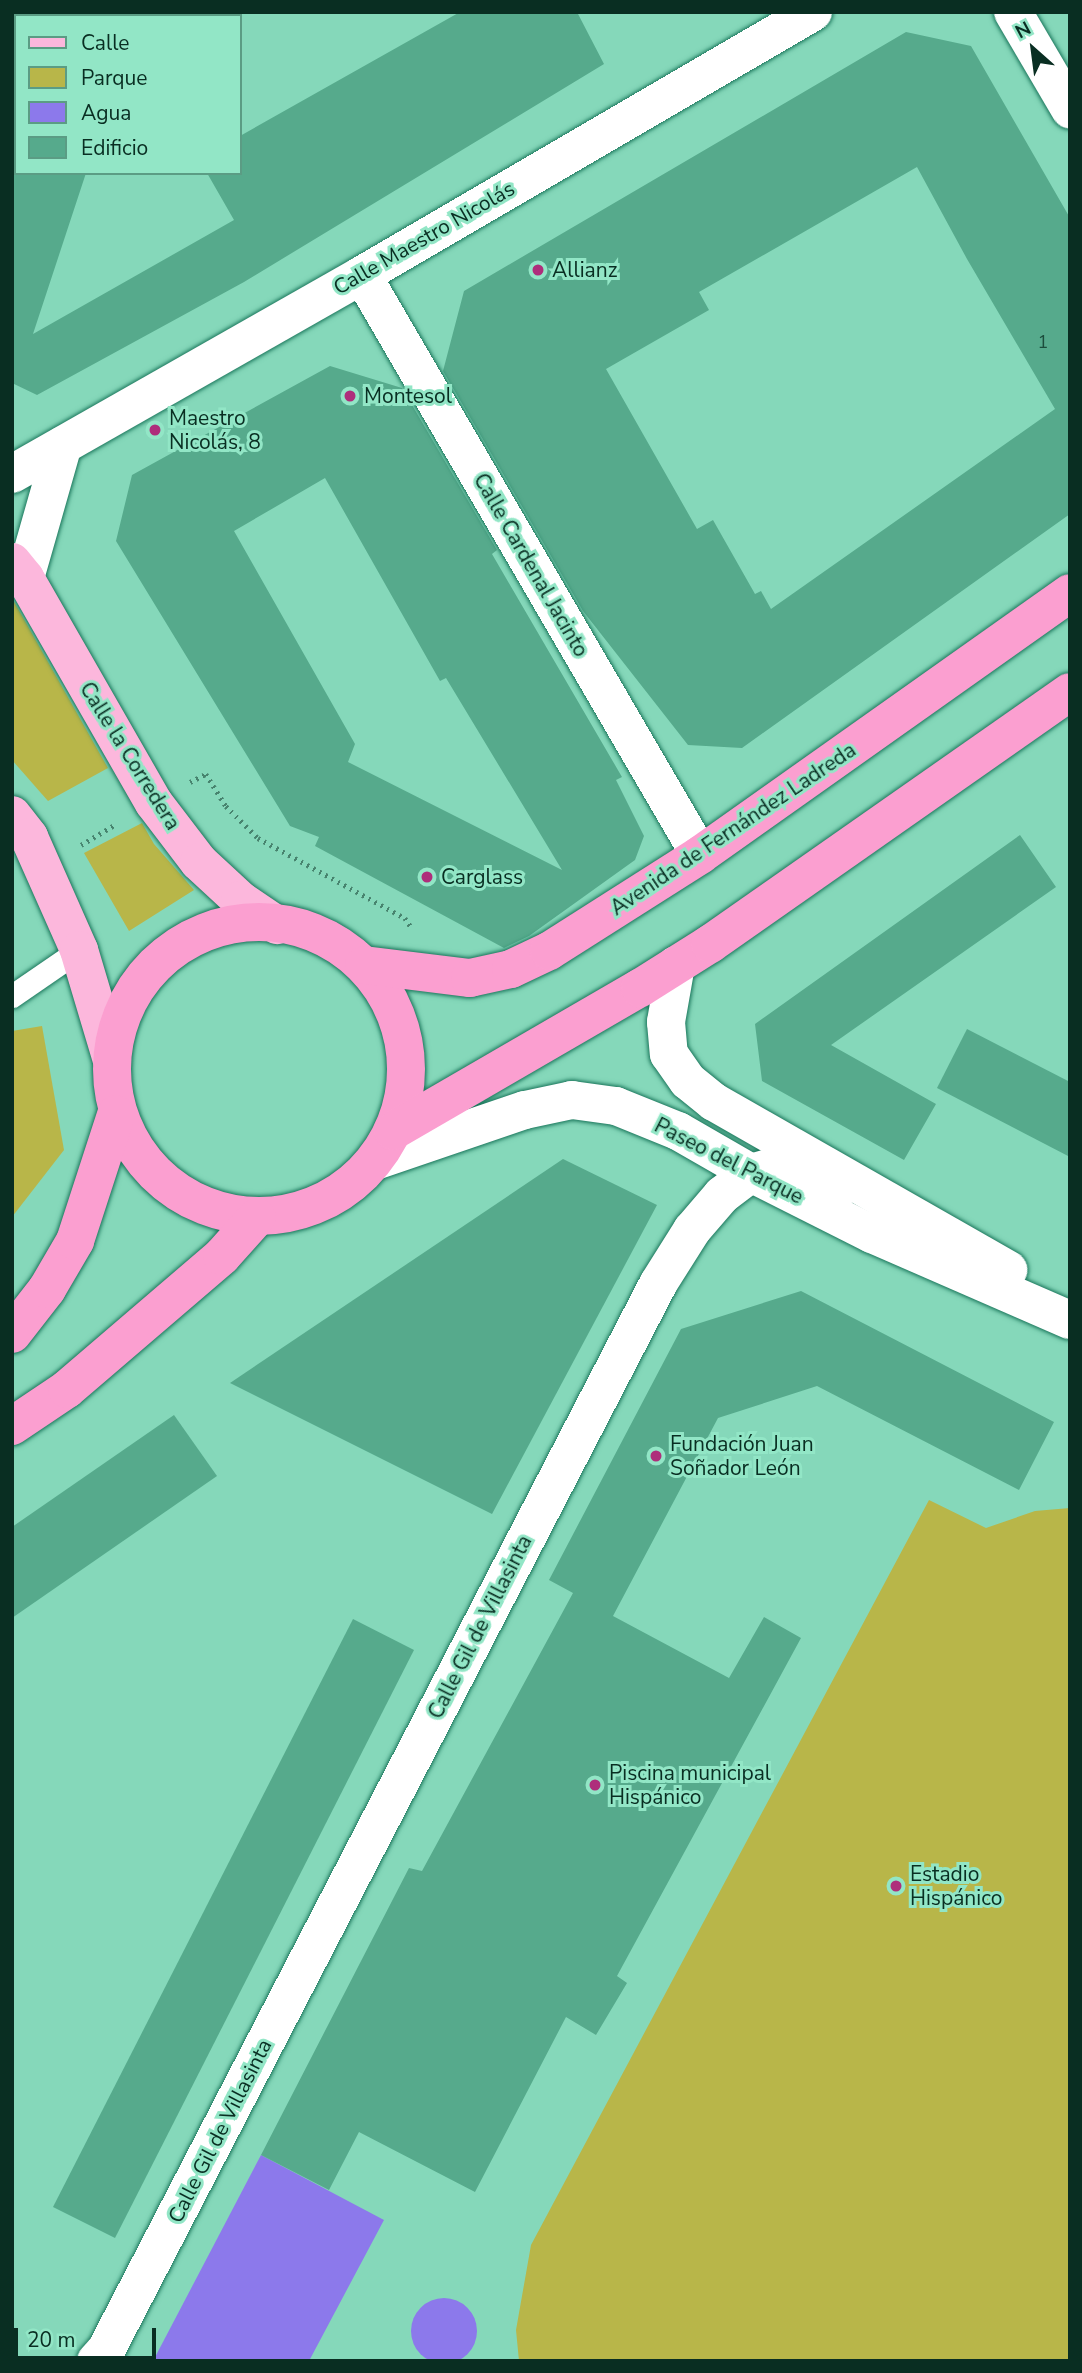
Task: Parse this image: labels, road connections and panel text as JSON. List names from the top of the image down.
{
  "streets": {
    "highway": ["Avenida de Fernández Ladreda"],
    "main road": ["Calle la Corredera"],
    "street": [
      "Calle Maestro Nicolás",
      "Calle Cardenal Jacinto",
      "Paseo del Parque",
      "Calle Gil de Villasinta"
    ]
  },
  "crossings": [
    ["Calle Maestro Nicolás", "Calle Cardenal Jacinto"],
    ["Calle Cardenal Jacinto", "Avenida de Fernández Ladreda"],
    ["Paseo del Parque", "Calle Gil de Villasinta"]
  ],
  "places": [
    "Allianz",
    "Montesol",
    "Maestro Nicolás, 8",
    "Carglass",
    "Fundación Juan Soñador León",
    "Piscina municipal Hispánico",
    "Estadio Hispánico"
  ],
  "house_numbers": ["1"],
  "legend": [
    "Calle",
    "Parque",
    "Agua",
    "Edificio"
  ],
  "scale_bar": "20 m",
  "north": "top left"
}
